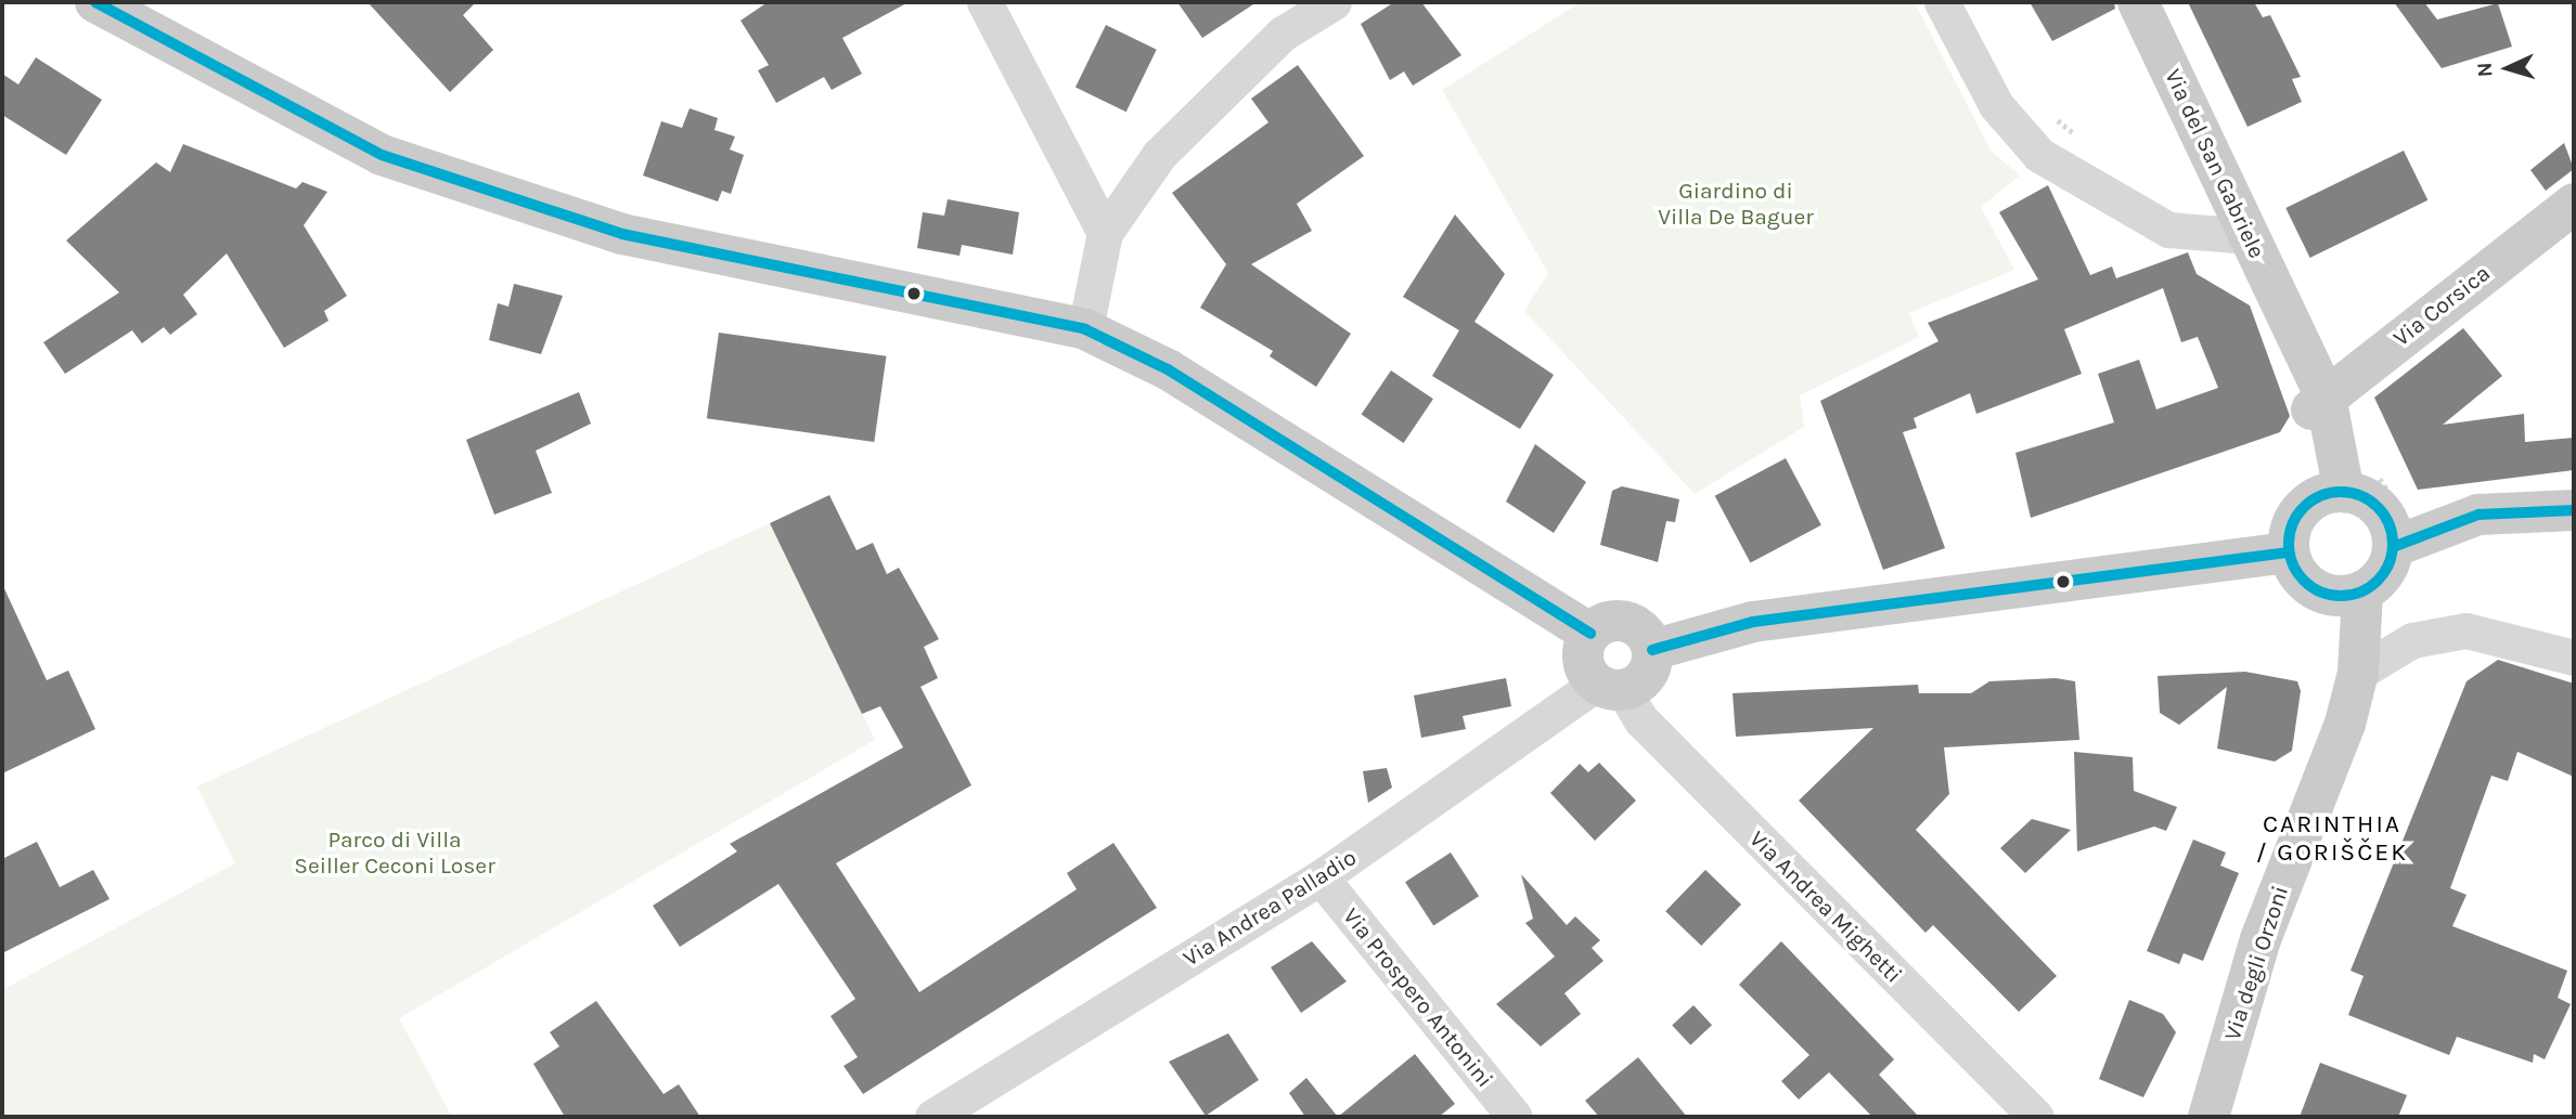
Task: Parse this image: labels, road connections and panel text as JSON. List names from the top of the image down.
{
  "streets": {
    "main road": ["Via del San Gabriele", "Via Corsica", "Via degli Orzoni"],
    "street": ["Via Andrea Mighetti", "Via Andrea Palladio", "Via Prospero Antonini"]
  },
  "crossings": [
    ["Via del San Gabriele", "Via Corsica"],
    ["Via del San Gabriele", "Via degli Orzoni"],
    ["Via Andrea Mighetti", "Via Andrea Palladio"],
    ["Via Andrea Palladio", "Via Prospero Antonini"]
  ],
  "districts": ["CARINTHIA / GORIŠČEK"],
  "parks": ["Giardino di Villa De Baguer", "Parco di Villa Seiller Ceconi Loser"],
  "north": "left"
}
